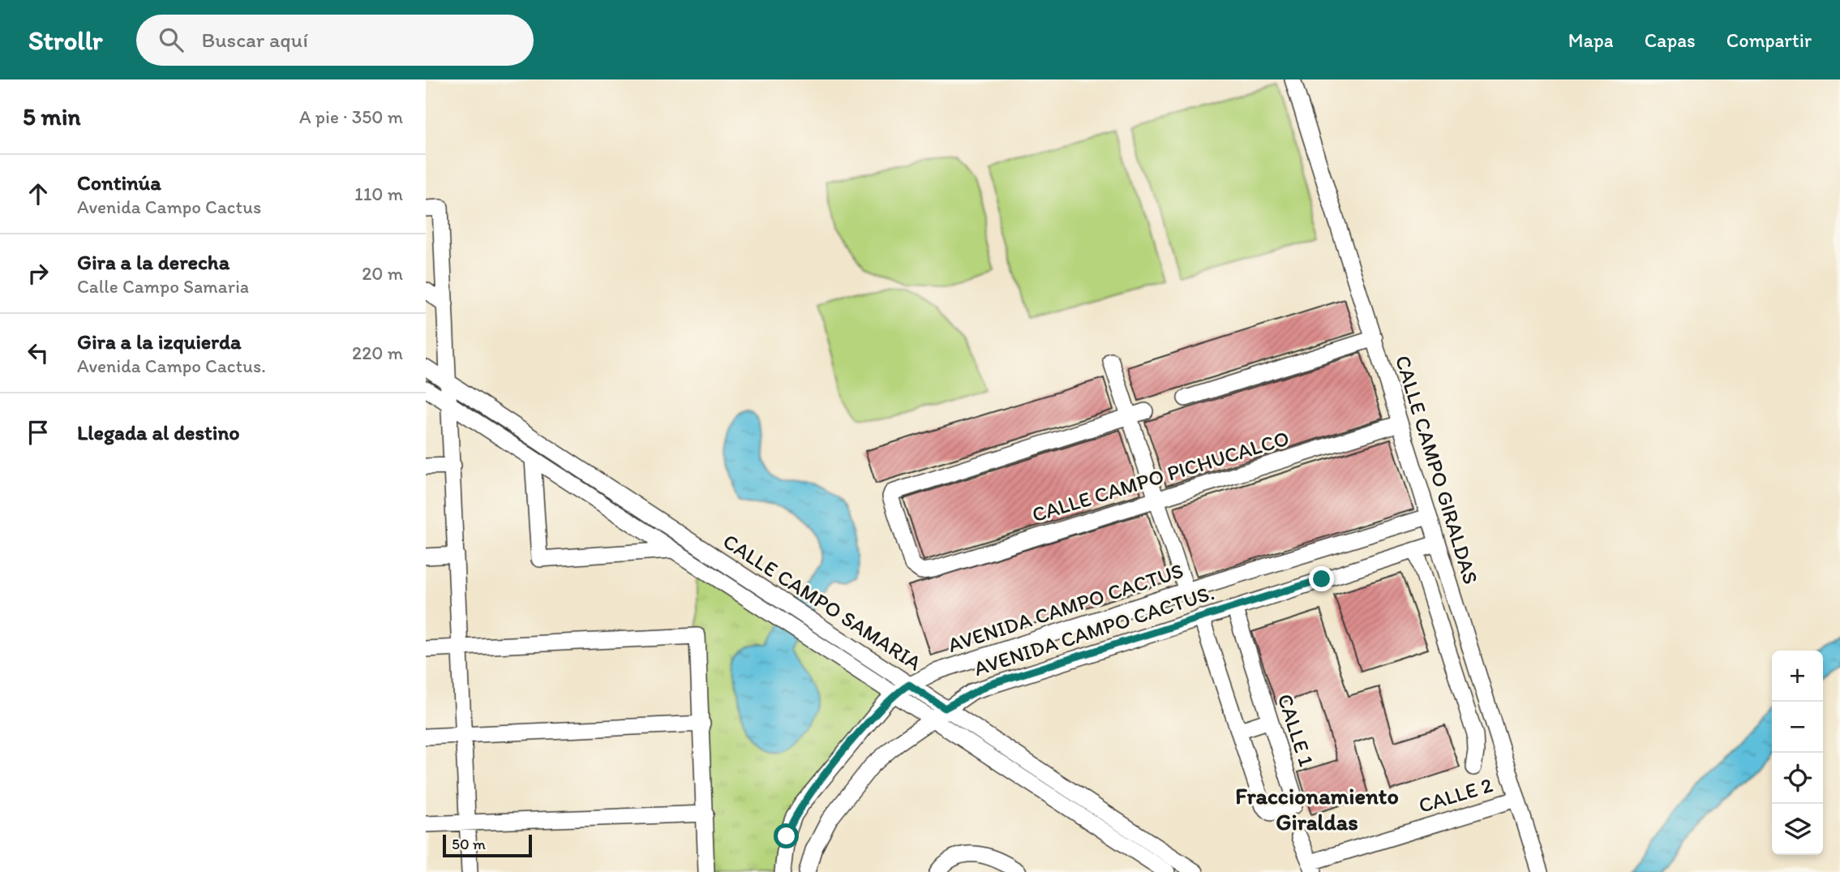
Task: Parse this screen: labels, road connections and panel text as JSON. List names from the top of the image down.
{
  "streets": {
    "street": [
      "CALLE CAMPO GIRALDAS",
      "CALLE CAMPO PICHUCALCO",
      "CALLE CAMPO SAMARIA",
      "AVENIDA CAMPO CACTUS",
      "AVENIDA CAMPO CACTUS.",
      "CALLE 1",
      "CALLE 2"
    ]
  },
  "crossings": [
    ["CALLE CAMPO GIRALDAS", "CALLE CAMPO PICHUCALCO"],
    ["CALLE CAMPO GIRALDAS", "AVENIDA CAMPO CACTUS"],
    ["CALLE CAMPO GIRALDAS", "AVENIDA CAMPO CACTUS."],
    ["CALLE CAMPO GIRALDAS", "CALLE 2"],
    ["CALLE CAMPO SAMARIA", "AVENIDA CAMPO CACTUS"],
    ["CALLE CAMPO SAMARIA", "AVENIDA CAMPO CACTUS."],
    ["AVENIDA CAMPO CACTUS.", "CALLE 1"]
  ],
  "districts": ["Fraccionamiento Giraldas"],
  "scale_bar": "50 m",
  "page": {
    "header": "Strollr",
    "search": "Buscar aquí",
    "nav": ["Mapa", "Capas", "Compartir"],
    "heading": ["5 min", "A pie · 350 m"],
    "list": [
      ["Continúa", "Avenida Campo Cactus", "110 m"],
      ["Gira a la derecha", "Calle Campo Samaria", "20 m"],
      ["Gira a la izquierda", "Avenida Campo Cactus.", "220 m"],
      "Llegada al destino"
    ],
    "map_buttons": ["+", "−"],
    "scale": "50 m"
  }
}
